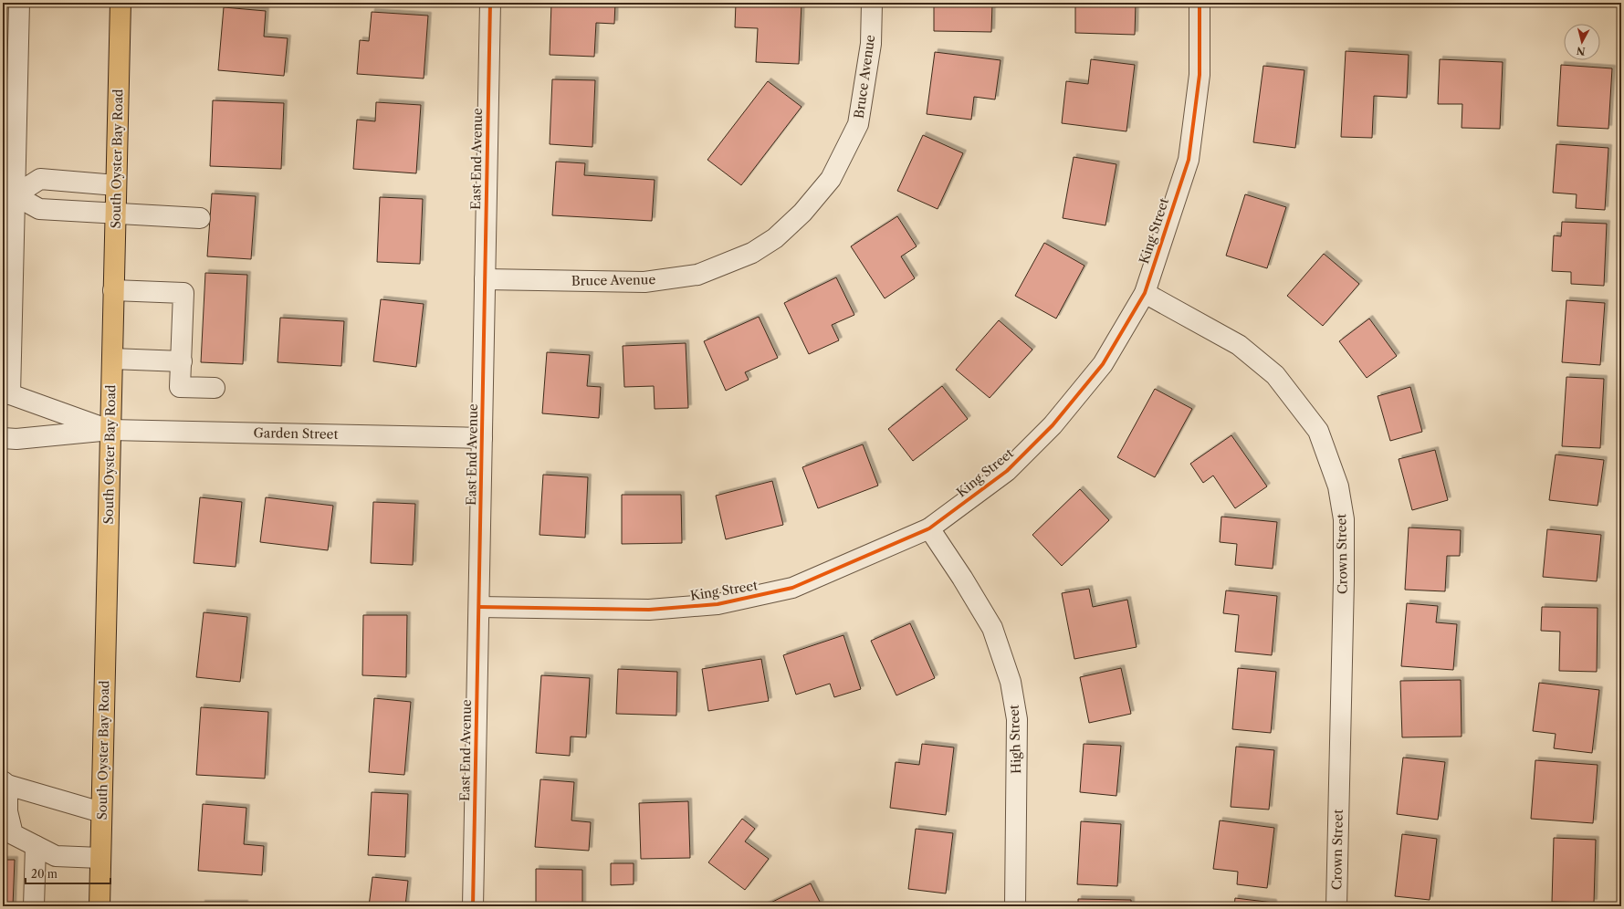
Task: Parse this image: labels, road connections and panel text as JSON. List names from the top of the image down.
{
  "streets": {
    "main road": ["South Oyster Bay Road"],
    "street": [
      "Bruce Avenue",
      "East End Avenue",
      "King Street",
      "Garden Street",
      "Crown Street",
      "High Street"
    ]
  },
  "crossings": [
    ["Bruce Avenue", "East End Avenue"],
    ["South Oyster Bay Road", "Garden Street"],
    ["East End Avenue", "King Street"],
    ["East End Avenue", "Garden Street"],
    ["King Street", "Crown Street"],
    ["King Street", "High Street"]
  ],
  "scale_bar": "20 m",
  "north": "bottom"
}
